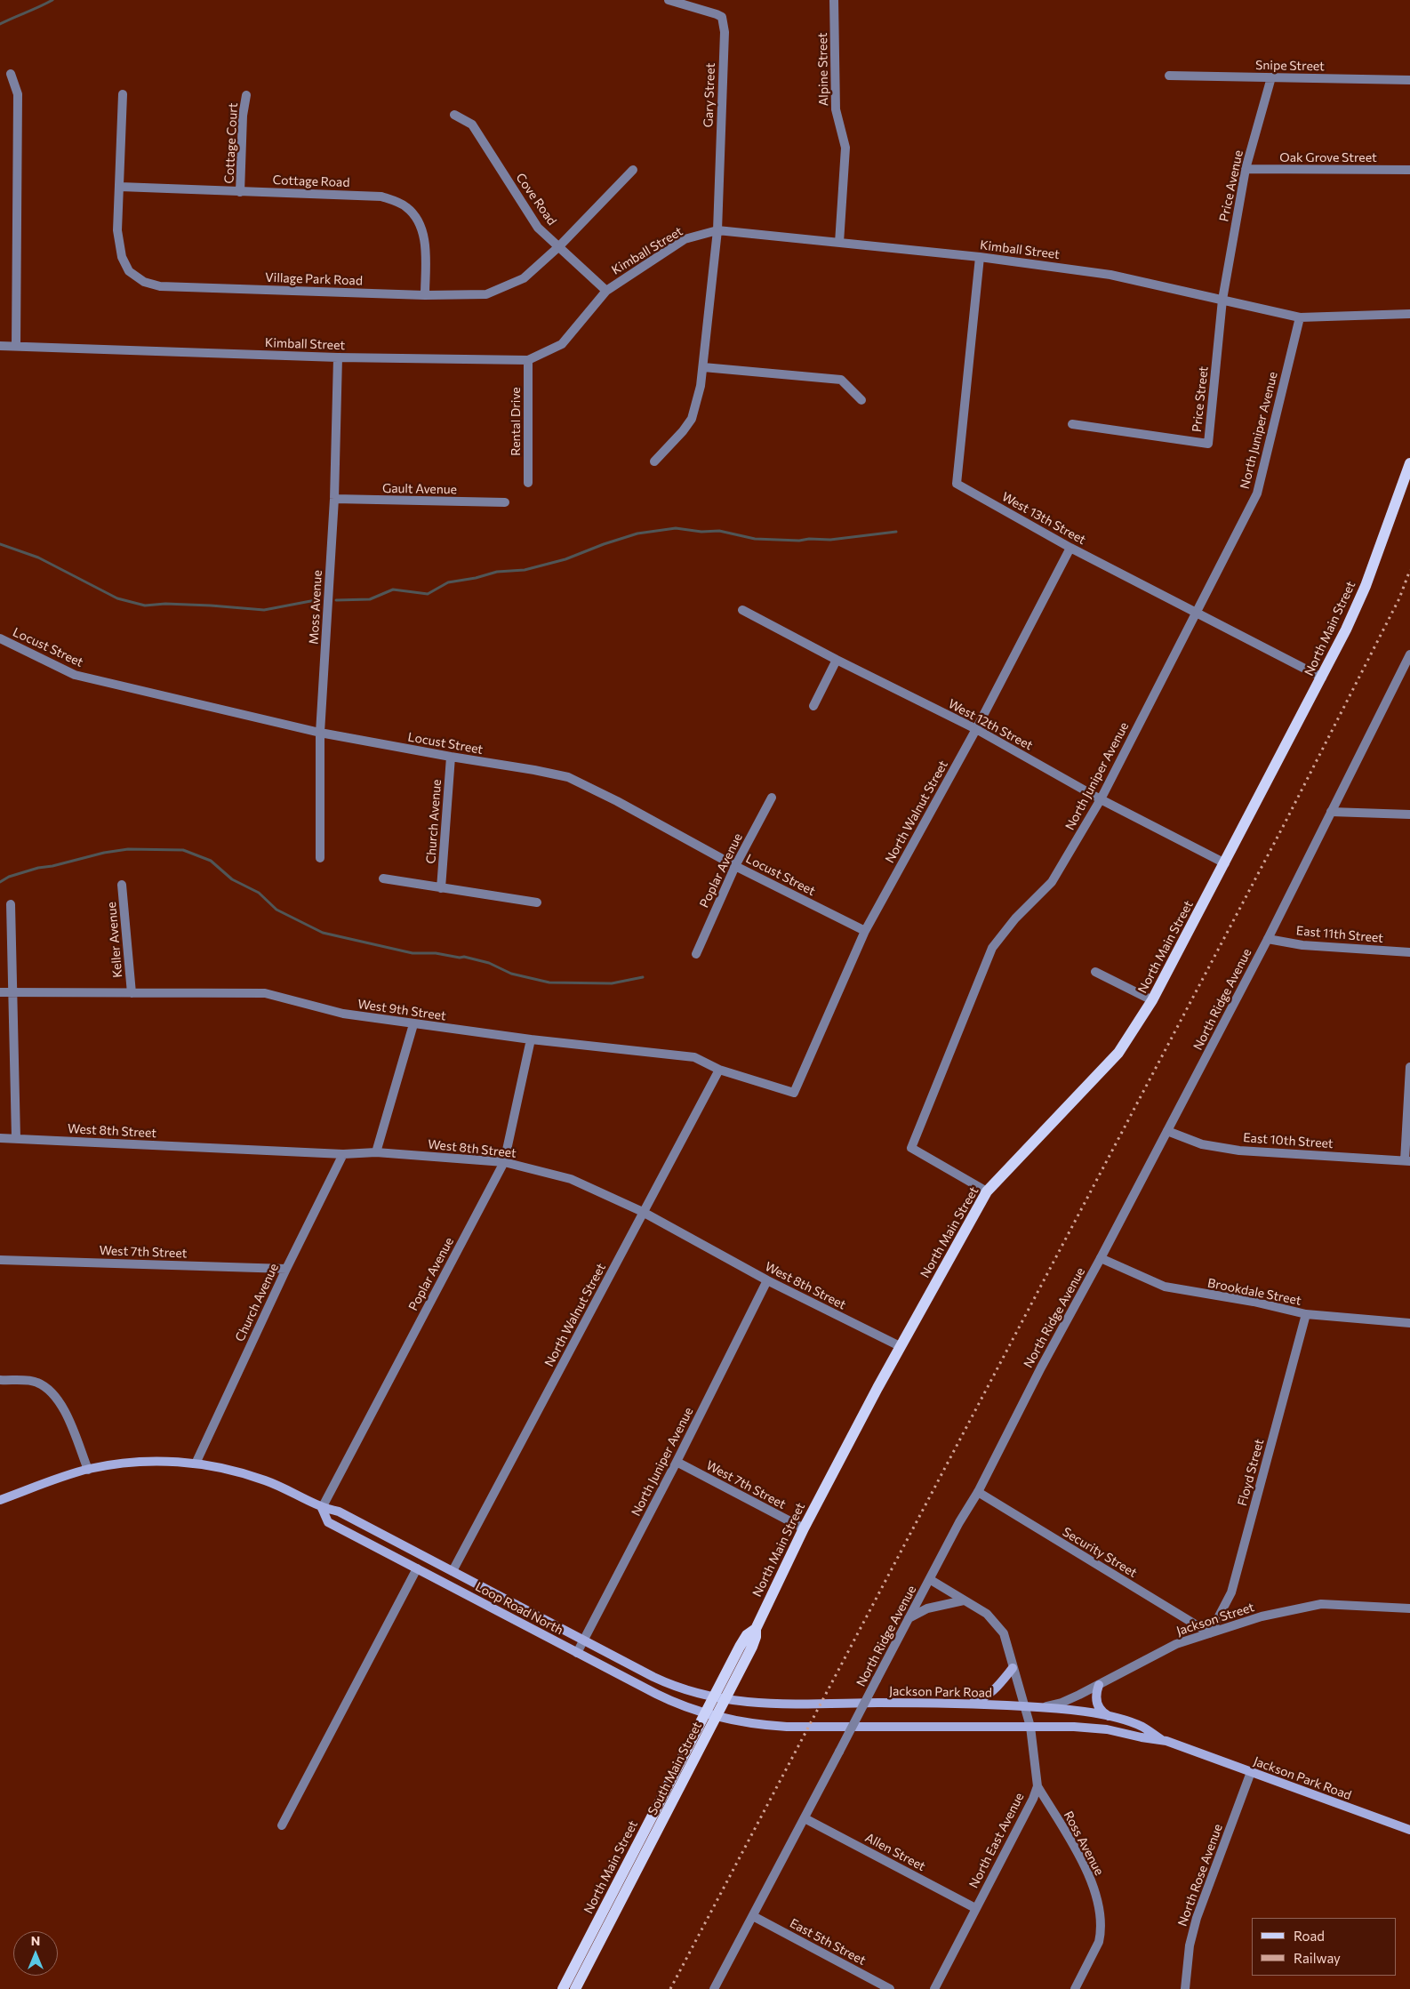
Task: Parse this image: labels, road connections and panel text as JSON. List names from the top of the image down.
{
  "streets": {
    "main road": [
      "North Main Street",
      "Loop Road North",
      "Jackson Park Road",
      "South Main Street"
    ],
    "street": [
      "Snipe Street",
      "Alpine Street",
      "Gary Street",
      "Cottage Court",
      "Oak Grove Street",
      "Cottage Road",
      "Price Avenue",
      "Cove Road",
      "Kimball Street",
      "Village Park Road",
      "Price Street",
      "Rental Drive",
      "North Juniper Avenue",
      "Gault Avenue",
      "West 13th Street",
      "Moss Avenue",
      "Locust Street",
      "West 12th Street",
      "North Walnut Street",
      "Church Avenue",
      "Poplar Avenue",
      "East 11th Street",
      "Keller Avenue",
      "North Ridge Avenue",
      "West 9th Street",
      "West 8th Street",
      "East 10th Street",
      "West 7th Street",
      "Brookdale Street",
      "Floyd Street",
      "Security Street",
      "Jackson Street",
      "North East Avenue",
      "Ross Avenue",
      "Allen Street",
      "North Rose Avenue",
      "East 5th Street"
    ]
  },
  "crossings": [
    ["Snipe Street", "Price Avenue"],
    ["Alpine Street", "Kimball Street"],
    ["Gary Street", "Kimball Street"],
    ["Cottage Court", "Cottage Road"],
    ["Oak Grove Street", "Price Avenue"],
    ["Cottage Road", "Village Park Road"],
    ["Price Avenue", "Kimball Street"],
    ["Price Avenue", "Price Street"],
    ["Cove Road", "Kimball Street"],
    ["Cove Road", "Village Park Road"],
    ["Kimball Street", "Price Street"],
    ["Kimball Street", "Rental Drive"],
    ["Kimball Street", "North Juniper Avenue"],
    ["Kimball Street", "West 13th Street"],
    ["Kimball Street", "Moss Avenue"],
    ["North Juniper Avenue", "West 13th Street"],
    ["North Juniper Avenue", "North Main Street"],
    ["North Juniper Avenue", "West 12th Street"],
    ["North Juniper Avenue", "West 8th Street"],
    ["North Juniper Avenue", "West 7th Street"],
    ["North Juniper Avenue", "Loop Road North"],
    ["Gault Avenue", "Moss Avenue"],
    ["West 13th Street", "North Main Street"],
    ["West 13th Street", "North Walnut Street"],
    ["Moss Avenue", "Locust Street"],
    ["North Main Street", "West 12th Street"],
    ["North Main Street", "West 8th Street"],
    ["North Main Street", "West 7th Street"],
    ["North Main Street", "Loop Road North"],
    ["North Main Street", "Jackson Park Road"],
    ["North Main Street", "South Main Street"],
    ["Locust Street", "North Walnut Street"],
    ["Locust Street", "Church Avenue"],
    ["Locust Street", "Poplar Avenue"],
    ["West 12th Street", "North Walnut Street"],
    ["North Walnut Street", "West 9th Street"],
    ["North Walnut Street", "West 8th Street"],
    ["North Walnut Street", "Loop Road North"],
    ["Church Avenue", "West 8th Street"],
    ["Church Avenue", "West 7th Street"],
    ["Church Avenue", "Loop Road North"],
    ["Poplar Avenue", "West 9th Street"],
    ["Poplar Avenue", "West 8th Street"],
    ["Poplar Avenue", "Loop Road North"],
    ["East 11th Street", "North Ridge Avenue"],
    ["Keller Avenue", "West 9th Street"],
    ["North Ridge Avenue", "East 10th Street"],
    ["North Ridge Avenue", "Brookdale Street"],
    ["North Ridge Avenue", "Security Street"],
    ["North Ridge Avenue", "North East Avenue"],
    ["North Ridge Avenue", "Allen Street"],
    ["North Ridge Avenue", "East 5th Street"],
    ["Brookdale Street", "Floyd Street"],
    ["Floyd Street", "Security Street"],
    ["Floyd Street", "Jackson Street"],
    ["Security Street", "Jackson Street"],
    ["Loop Road North", "Jackson Park Road"],
    ["Loop Road North", "South Main Street"],
    ["Jackson Street", "Jackson Park Road"],
    ["Jackson Park Road", "South Main Street"],
    ["Jackson Park Road", "North East Avenue"],
    ["Jackson Park Road", "North Rose Avenue"],
    ["North East Avenue", "Ross Avenue"],
    ["North East Avenue", "Allen Street"]
  ],
  "legend": ["Road", "Railway"],
  "north": "top"
}
